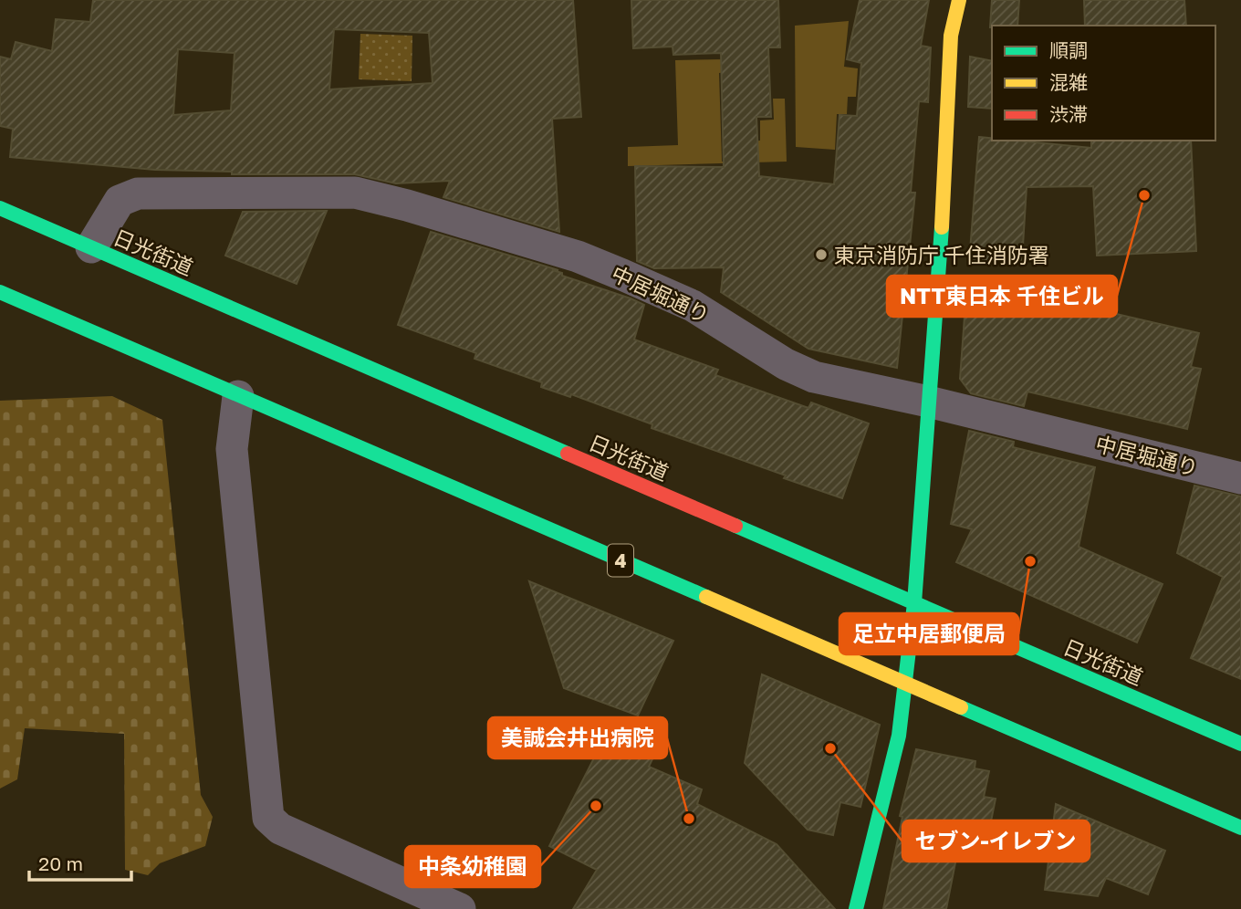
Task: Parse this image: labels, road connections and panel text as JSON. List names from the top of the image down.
{
  "streets": {
    "main road": ["日光街道", "4"],
    "street": ["中居堀通り"]
  },
  "crossings": [
    ["日光街道", "中居堀通り"]
  ],
  "places": [
    "NTT東日本 千住ビル",
    "東京消防庁 千住消防署",
    "足立中居郵便局",
    "セブン-イレブン",
    "中条幼稚園",
    "美誠会井出病院"
  ],
  "legend": ["順調", "混雑", "渋滞"],
  "scale_bar": "20 m"
}
